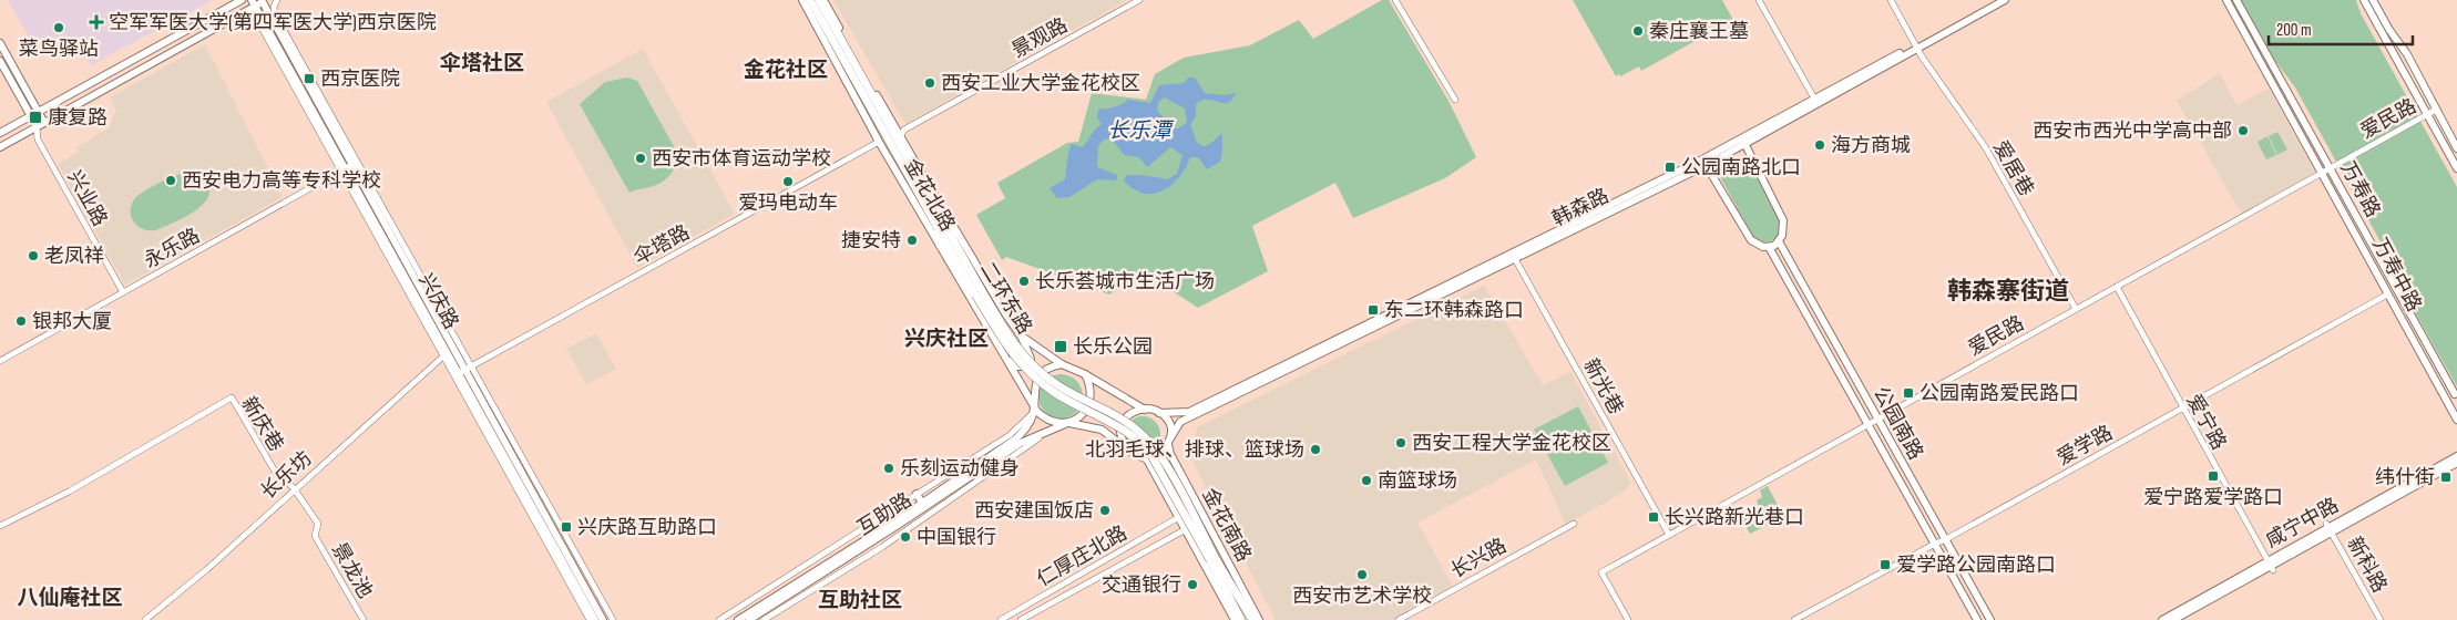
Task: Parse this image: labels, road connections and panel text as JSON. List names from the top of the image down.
{
  "streets": {
    "highway": ["二环东路"],
    "main road": [
      "万寿路",
      "金花北路",
      "韩森路",
      "万寿中路",
      "兴庆路",
      "公园南路",
      "互助路",
      "咸宁中路",
      "金花南路"
    ],
    "street": [
      "景观路",
      "爱民路",
      "爱居巷",
      "兴业路",
      "伞塔路",
      "永乐路",
      "新光巷",
      "爱宁路",
      "新庆巷",
      "爱学路",
      "长乐坊",
      "仁厚庄北路",
      "长兴路",
      "新科路",
      "景龙池"
    ]
  },
  "crossings": [
    ["景观路", "金花北路"],
    ["爱民路", "爱居巷"],
    ["爱民路", "万寿路"],
    ["爱民路", "万寿中路"],
    ["爱民路", "新光巷"],
    ["爱民路", "爱宁路"],
    ["爱民路", "公园南路"],
    ["爱居巷", "韩森路"],
    ["金花北路", "伞塔路"],
    ["金花北路", "互助路"],
    ["兴业路", "永乐路"],
    ["韩森路", "新光巷"],
    ["韩森路", "金花南路"],
    ["伞塔路", "兴庆路"],
    ["永乐路", "兴庆路"],
    ["万寿中路", "爱学路"],
    ["二环东路", "金花南路"],
    ["兴庆路", "长乐坊"],
    ["爱宁路", "爱学路"],
    ["爱宁路", "咸宁中路"],
    ["公园南路", "爱学路"],
    ["新庆巷", "长乐坊"],
    ["新庆巷", "景龙池"],
    ["咸宁中路", "新科路"],
    ["金花南路", "仁厚庄北路"]
  ],
  "districts": [
    "伞塔社区",
    "金花社区",
    "韩森寨街道",
    "兴庆社区",
    "八仙庵社区",
    "互助社区"
  ],
  "water": ["长乐潭"],
  "places": {
    "health": ["空军军医大学(第四军医大学)西京医院"],
    "other": [
      "菜鸟驿站",
      "秦庄襄王墓",
      "西安工业大学金花校区",
      "西安市西光中学高中部",
      "海方商城",
      "西安市体育运动学校",
      "西安电力高等专科学校",
      "爱玛电动车",
      "捷安特",
      "老凤祥",
      "长乐荟城市生活广场",
      "银邦大厦",
      "西安工程大学金花校区",
      "北羽毛球、排球、篮球场",
      "乐刻运动健身",
      "南篮球场",
      "西安建国饭店",
      "中国银行",
      "西安市艺术学校",
      "交通银行"
    ],
    "transit": [
      "西京医院",
      "康复路",
      "公园南路北口",
      "东二环韩森路口",
      "长乐公园",
      "公园南路爱民路口",
      "爱宁路爱学路口",
      "纬什街",
      "长兴路新光巷口",
      "兴庆路互助路口",
      "爱学路公园南路口"
    ]
  },
  "scale_bar": "200 m"
}
